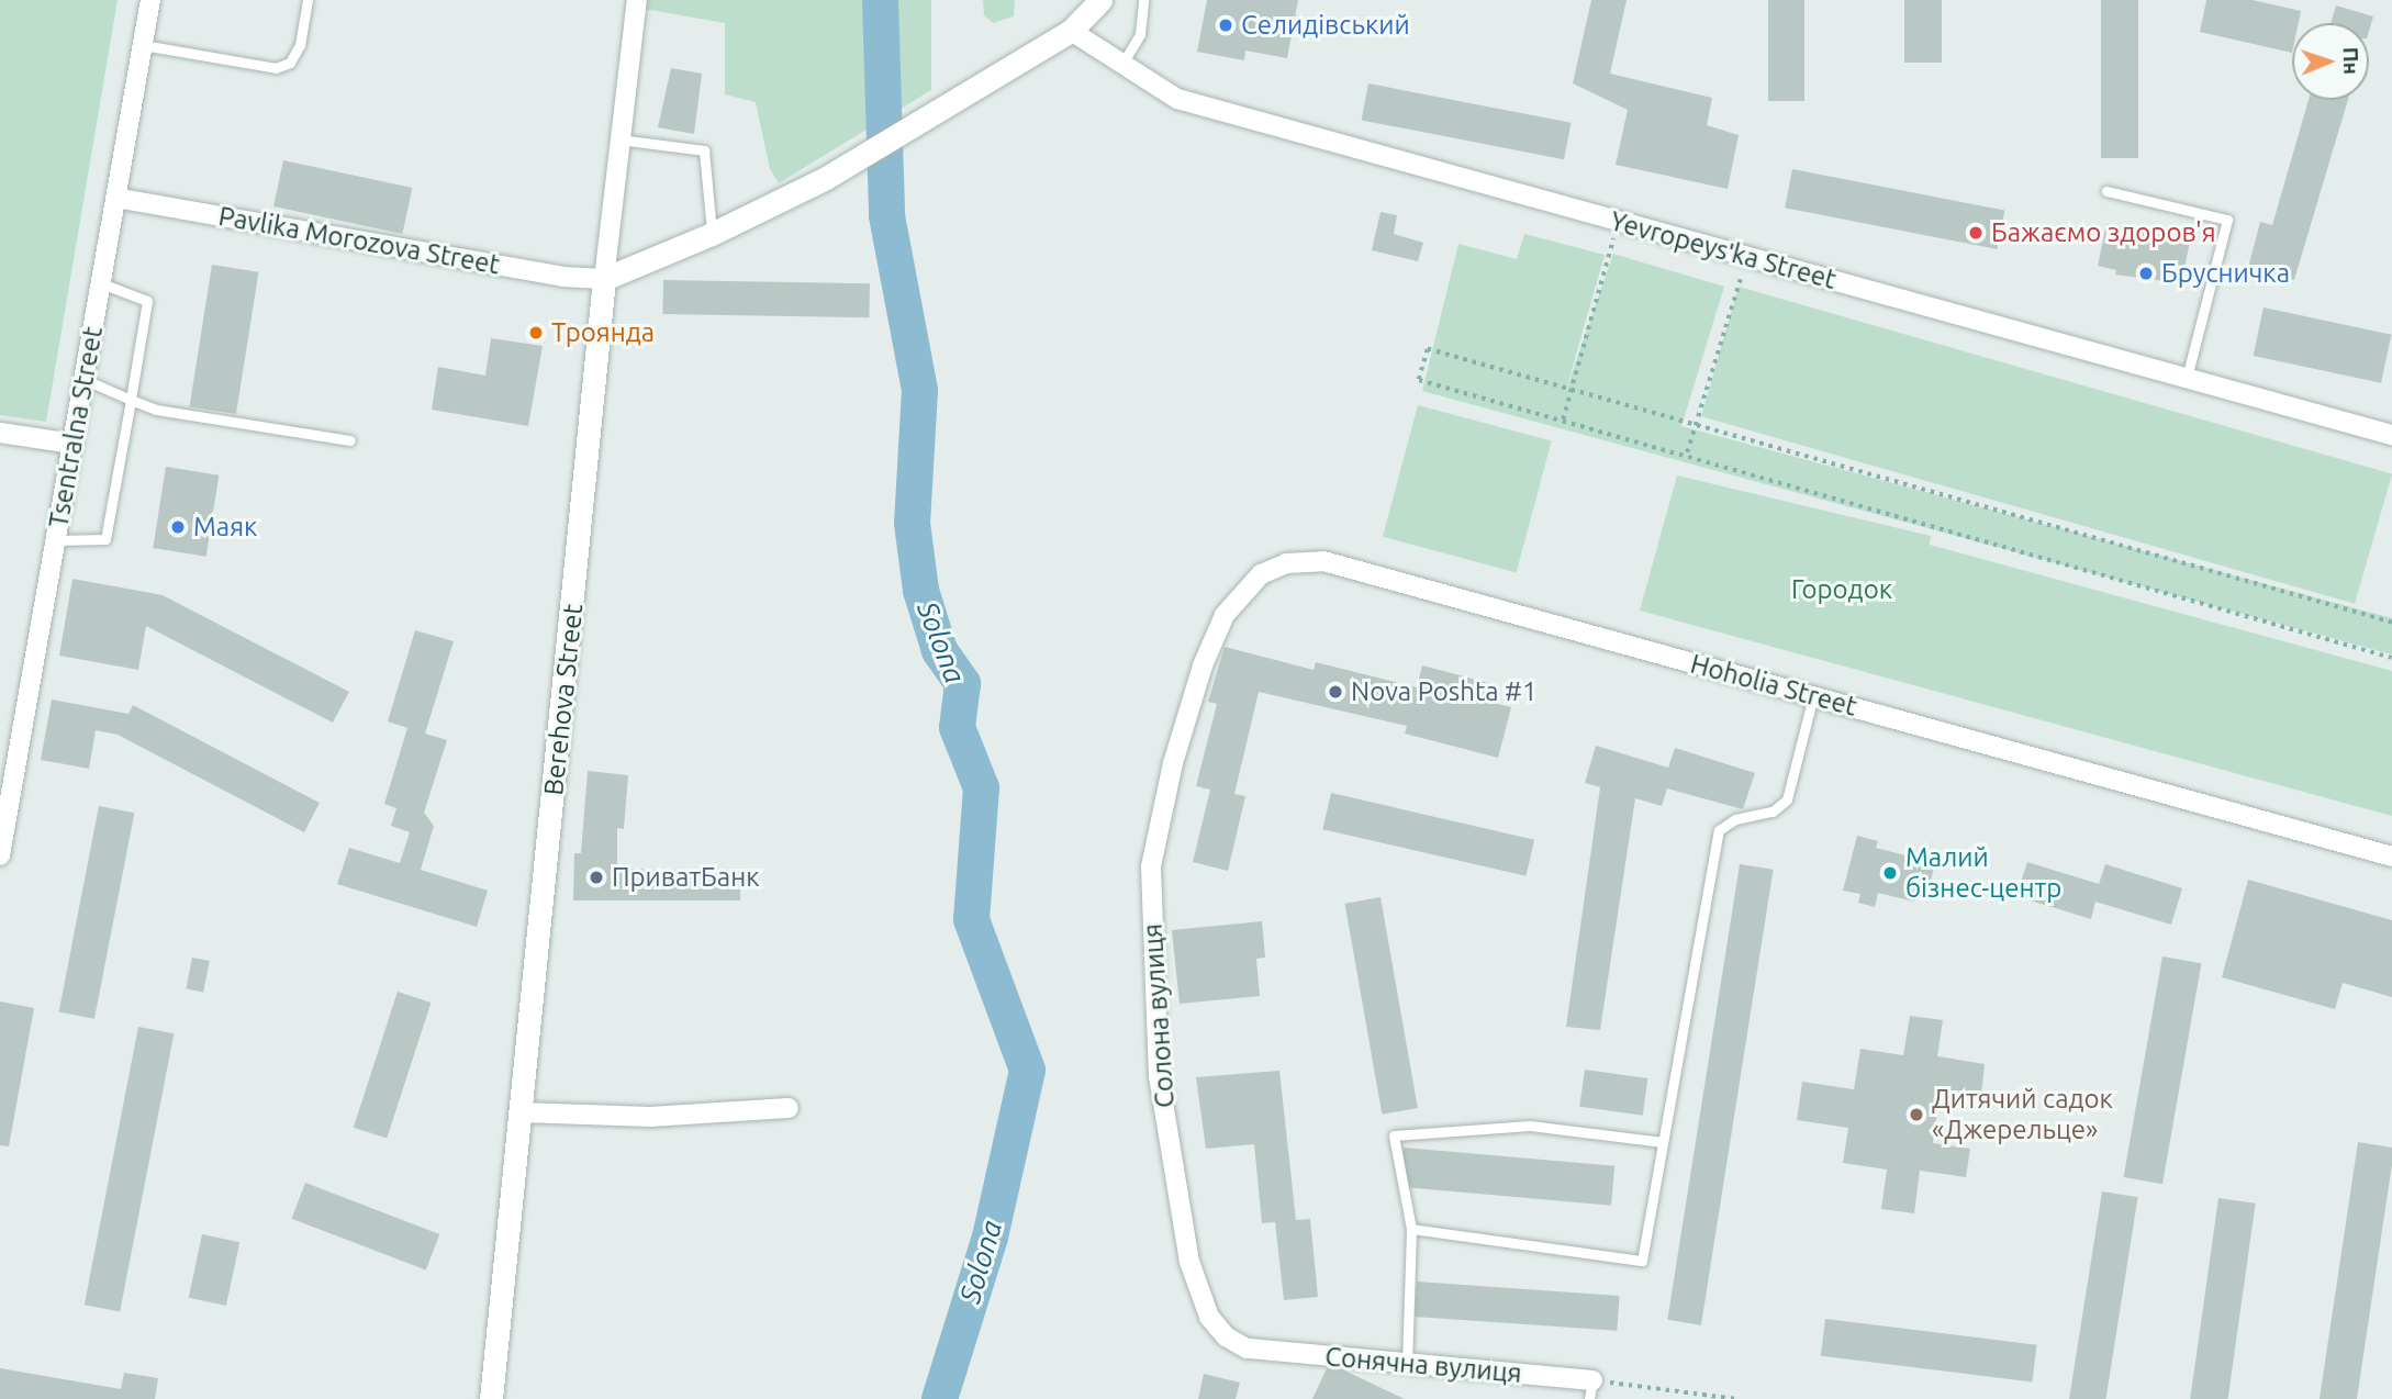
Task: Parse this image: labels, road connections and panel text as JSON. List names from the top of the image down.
{
  "streets": {
    "main road": ["Berehova Street"],
    "street": [
      "Pavlika Morozova Street",
      "Yevropeysʹka Street",
      "Tsentralna Street",
      "Hoholia Street",
      "Солона вулиця",
      "Сонячна вулиця"
    ]
  },
  "crossings": [
    ["Pavlika Morozova Street", "Tsentralna Street"],
    ["Pavlika Morozova Street", "Berehova Street"],
    ["Hoholia Street", "Солона вулиця"],
    ["Солона вулиця", "Сонячна вулиця"]
  ],
  "water": ["Solona"],
  "parks": ["Городок"],
  "places": [
    "Селидівський",
    "Бажаємо здоров'я",
    "Брусничка",
    "Троянда",
    "Маяк",
    "Nova Poshta #1",
    "Малий бізнес-центр",
    "ПриватБанк",
    "Дитячий садок «Джерельце»"
  ],
  "north": "right"
}
